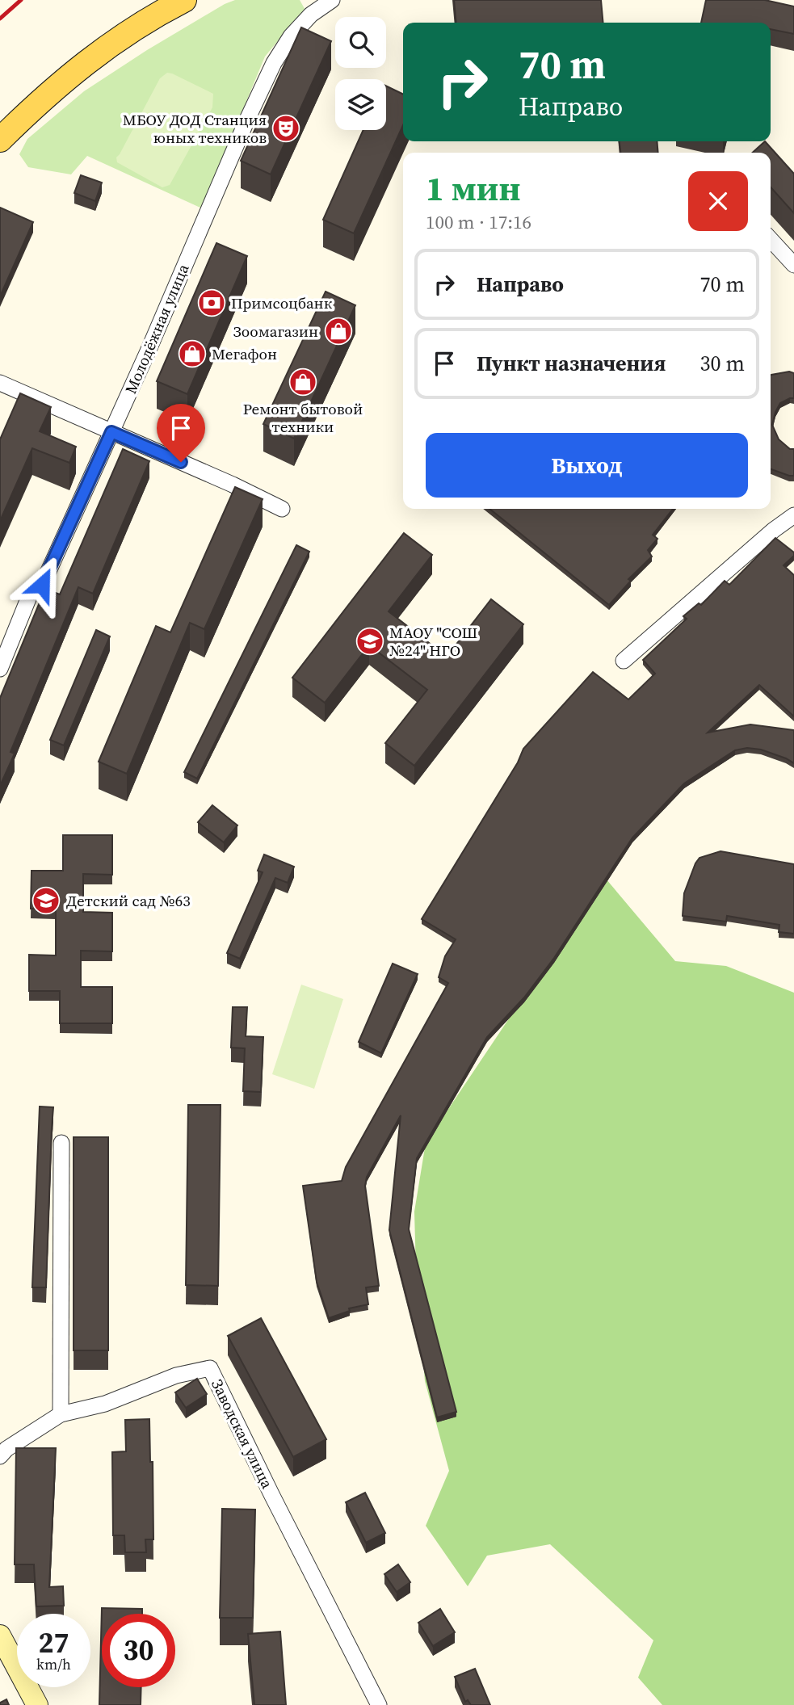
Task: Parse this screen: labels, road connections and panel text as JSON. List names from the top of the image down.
{
  "streets": {
    "street": ["Молодёжная улица", "Заводская улица"]
  },
  "places": {
    "theatre": ["МБОУ ДОД Станция юных техников"],
    "bank": ["Примсоцбанк"],
    "shop": ["Зоомагазин", "Мегафон", "Ремонт бытовой техники"],
    "school or university": ["МАОУ \"СОШ №24\" НГО", "Детский сад №63"]
  },
  "page": {
    "turn": ["70 m", "Направо"],
    "heading": ["1 мин", "100 m · 17:16"],
    "list": [
      {
        "name": "Направо",
        "value": "70 m"
      },
      {
        "name": "Пункт назначения",
        "value": "30 m"
      }
    ],
    "buttons": "Выход",
    "speed": "27 km/h",
    "limit": "30"
  }
}
